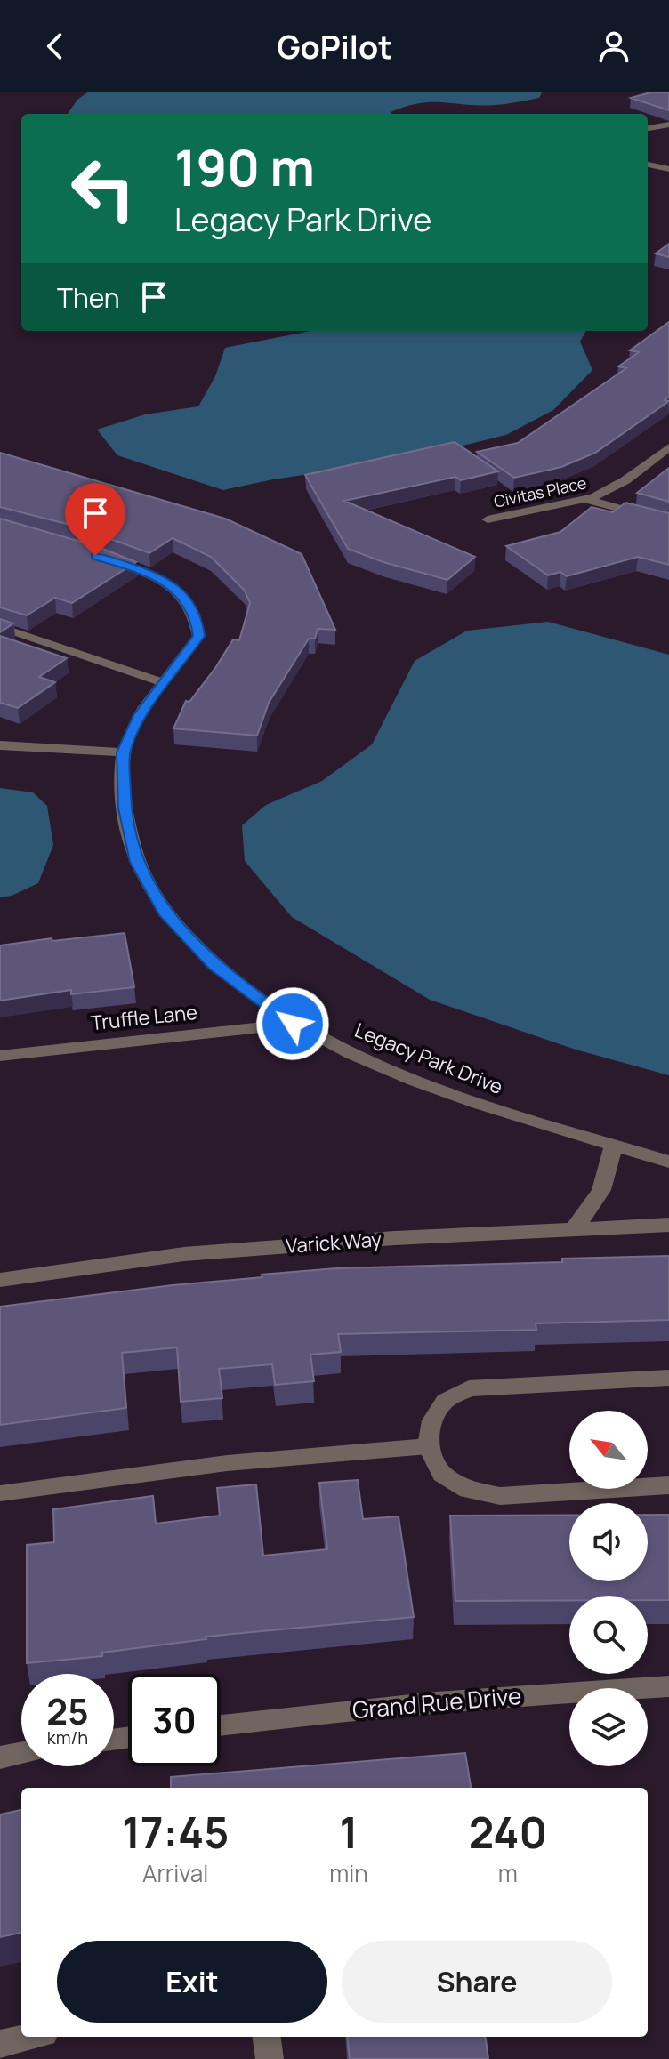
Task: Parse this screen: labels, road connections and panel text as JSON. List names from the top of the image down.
{
  "streets": {
    "street": [
      "Civitas Place",
      "Truffle Lane",
      "Legacy Park Drive",
      "Varick Way",
      "Grand Rue Drive"
    ]
  },
  "crossings": [
    ["Truffle Lane", "Legacy Park Drive"]
  ],
  "north": "top left",
  "page": {
    "header": "GoPilot",
    "turn": ["190 m", "Legacy Park Drive"],
    "then": "Then",
    "speed": "25 km/h",
    "limit": "30",
    "eta": [
      "17:45",
      "Arrival",
      "1",
      "min",
      "240",
      "m"
    ],
    "buttons": ["Exit", "Share"]
  }
}
